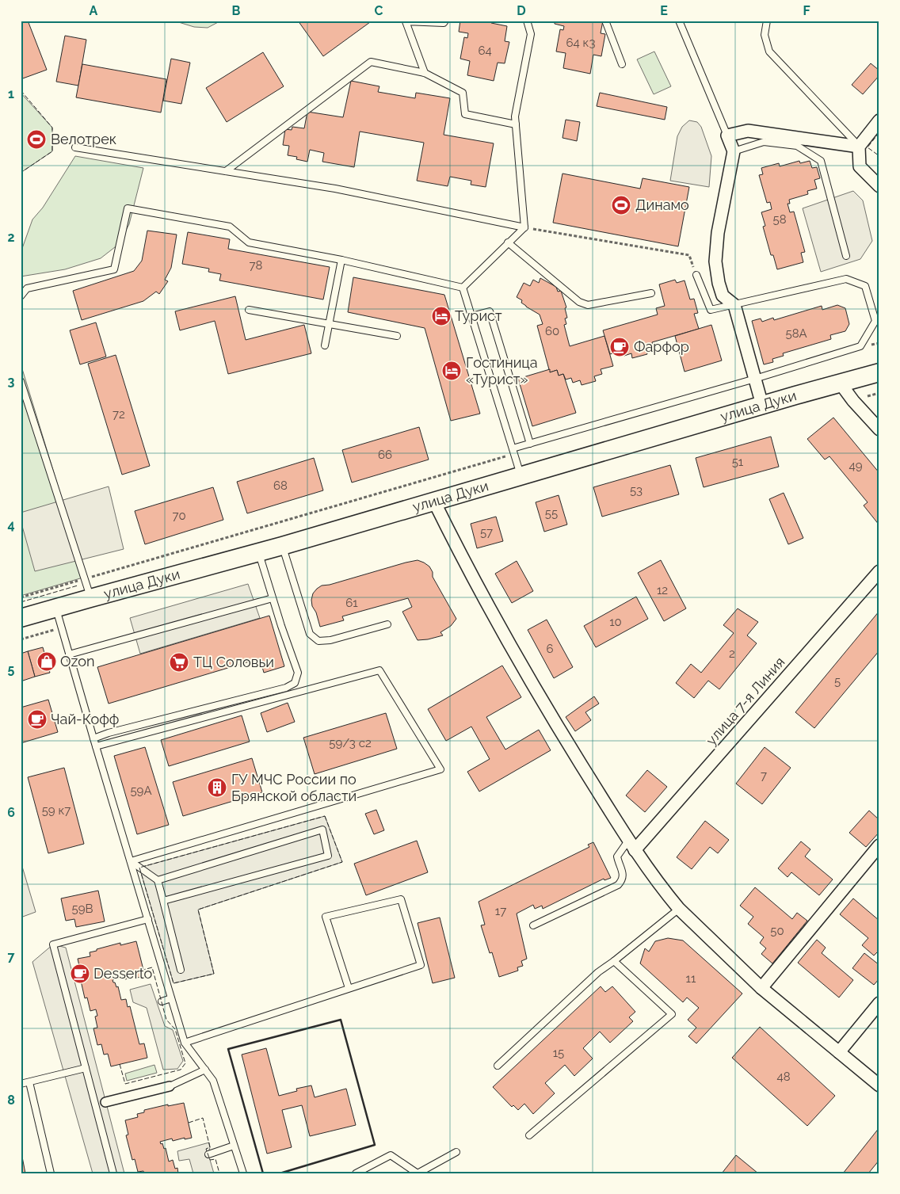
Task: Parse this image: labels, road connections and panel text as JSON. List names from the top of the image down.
{
  "streets": {
    "main road": ["улица Дуки"],
    "street": ["улица 7-я Линия"]
  },
  "places": {
    "sports": ["Велотрек", "Динамо"],
    "hotel": ["Турист", "Гостиница «Турист»"],
    "cafe": ["Фарфор", "Чай-Кофф", "Desserto"],
    "shop": ["Ozon"],
    "supermarket": ["ТЦ Соловьи"],
    "building": ["ГУ МЧС России по Брянской области"]
  },
  "house_numbers": [
    "64 к3",
    "64",
    "58",
    "78",
    "60",
    "58А",
    "72",
    "66",
    "51",
    "49",
    "68",
    "53",
    "55",
    "70",
    "57",
    "12",
    "61",
    "10",
    "6",
    "2",
    "5",
    "59/3 с2",
    "7",
    "59А",
    "59 к7",
    "59В",
    "17",
    "50",
    "11",
    "15",
    "48"
  ],
  "grid": {
    "columns": [
      "A",
      "B",
      "C",
      "D",
      "E",
      "F"
    ],
    "rows": [
      "1",
      "2",
      "3",
      "4",
      "5",
      "6",
      "7",
      "8"
    ]
  }
}
